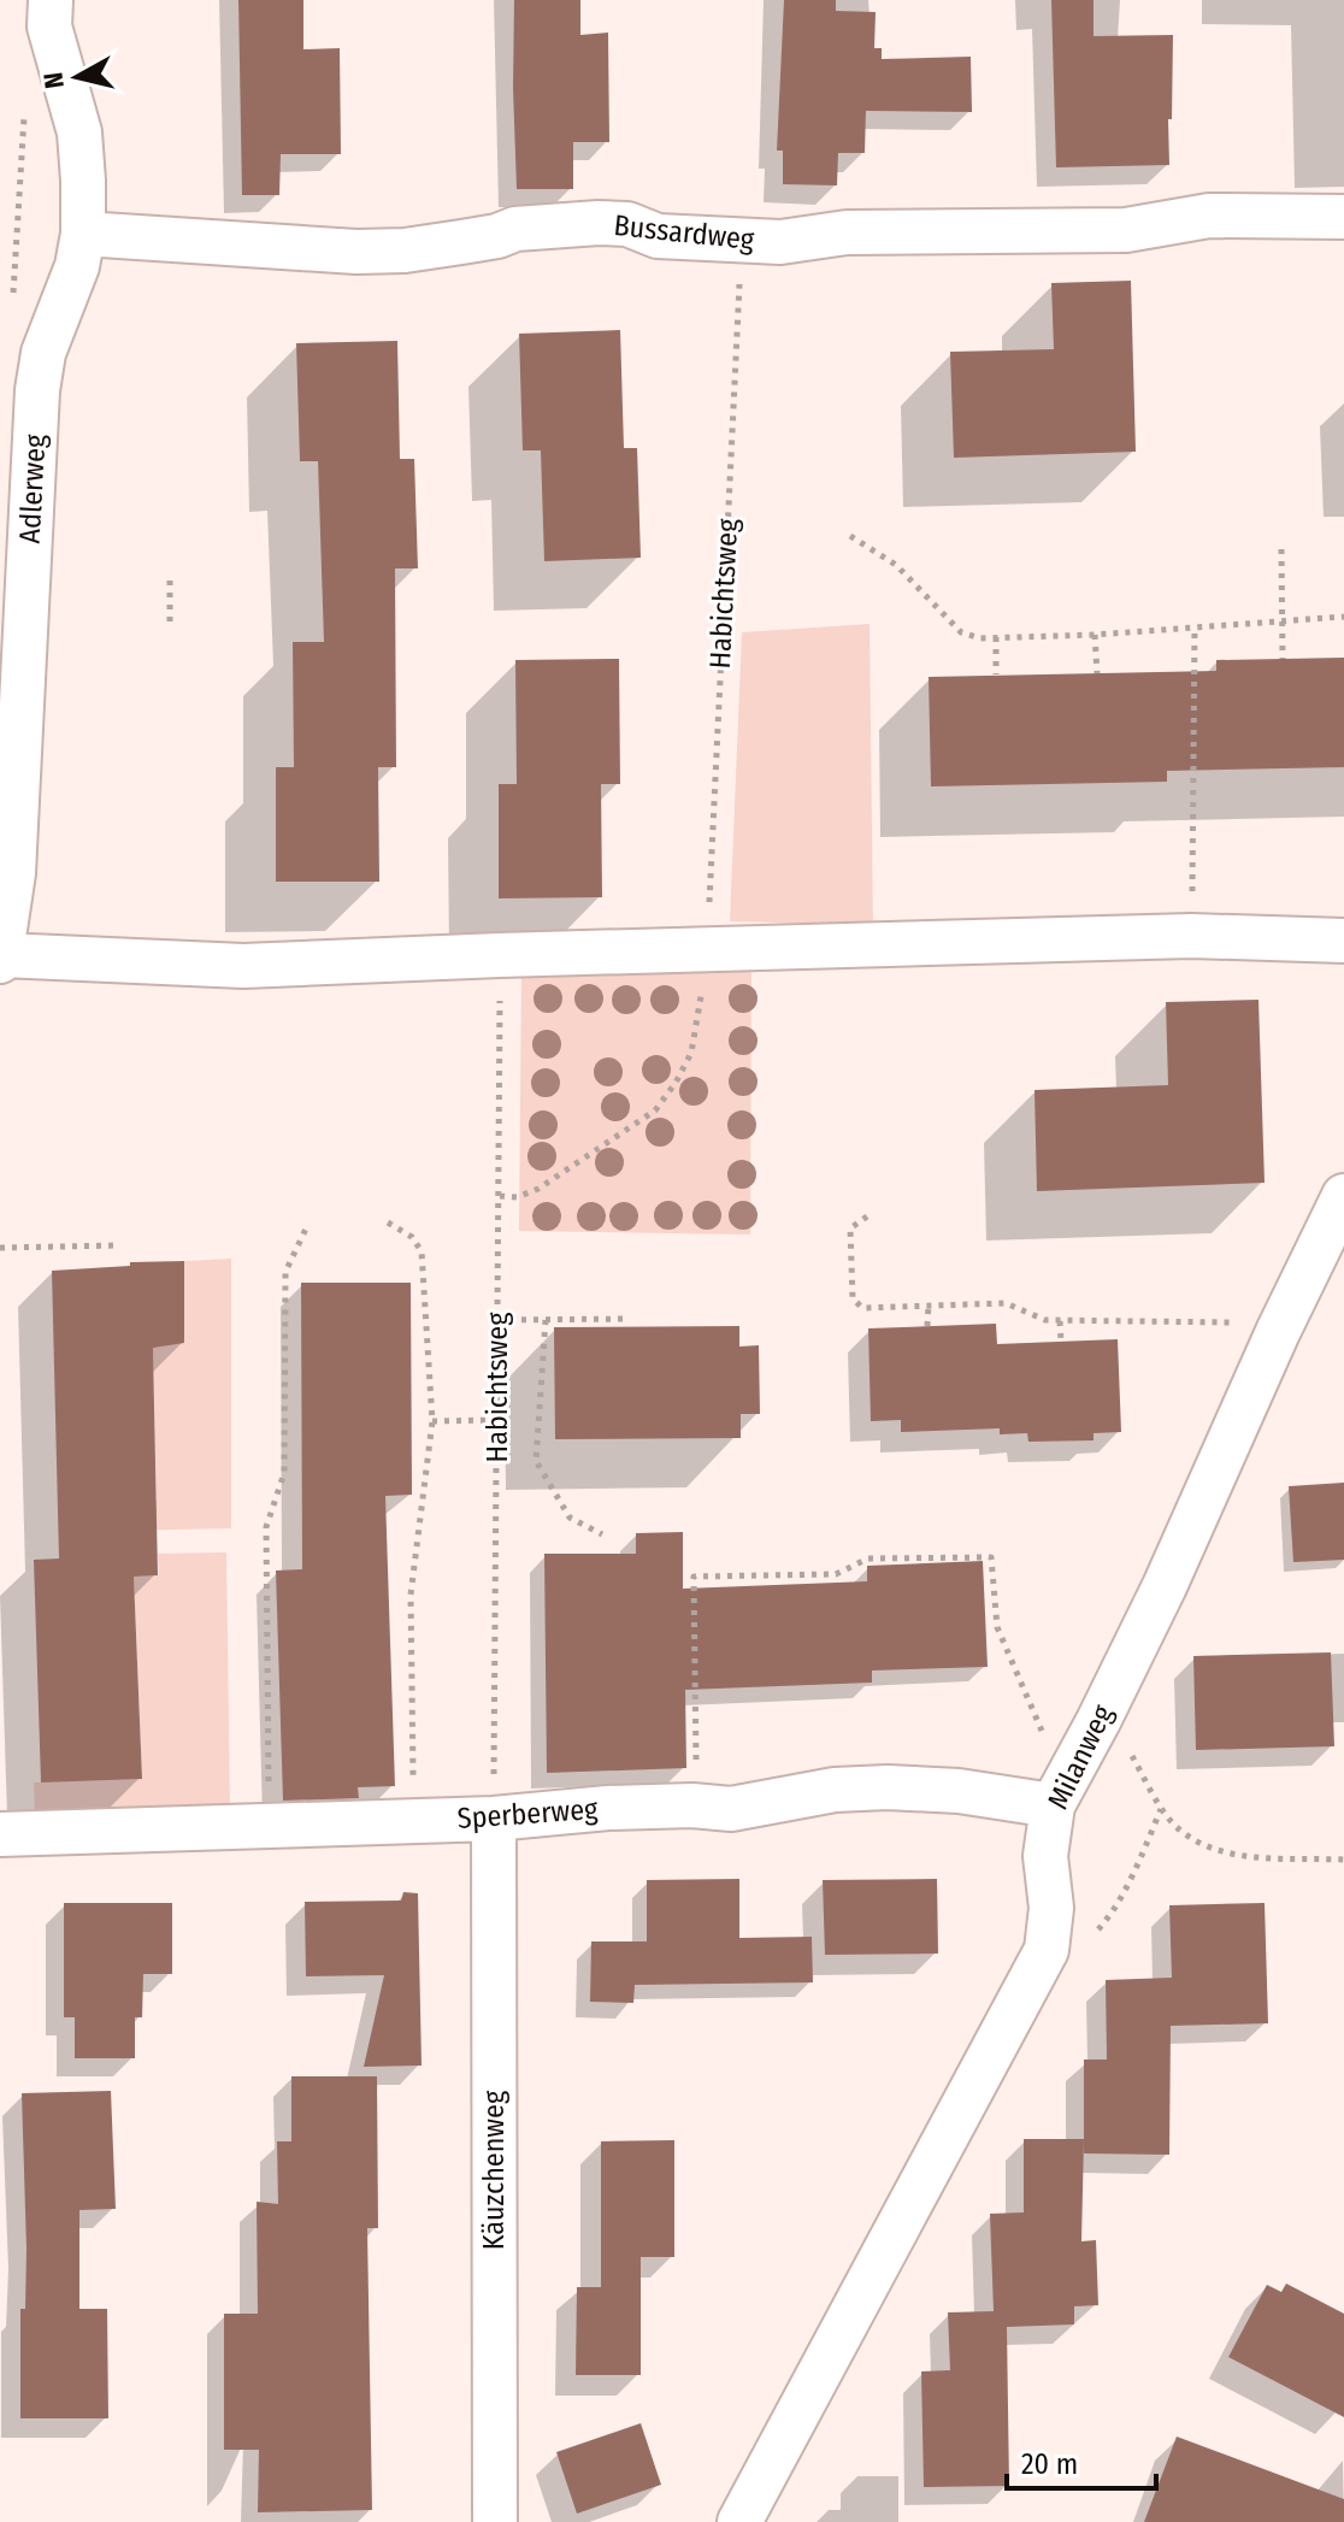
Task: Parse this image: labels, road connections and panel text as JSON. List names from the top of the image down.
{
  "streets": {
    "street": [
      "Bussardweg",
      "Adlerweg",
      "Milanweg",
      "Sperberweg",
      "Käuzchenweg"
    ],
    "path": ["Habichtsweg"]
  },
  "crossings": [
    ["Bussardweg", "Adlerweg"],
    ["Bussardweg", "Habichtsweg"],
    ["Habichtsweg", "Sperberweg"],
    ["Habichtsweg", "Käuzchenweg"],
    ["Milanweg", "Sperberweg"],
    ["Sperberweg", "Käuzchenweg"]
  ],
  "scale_bar": "20 m",
  "north": "left"
}
